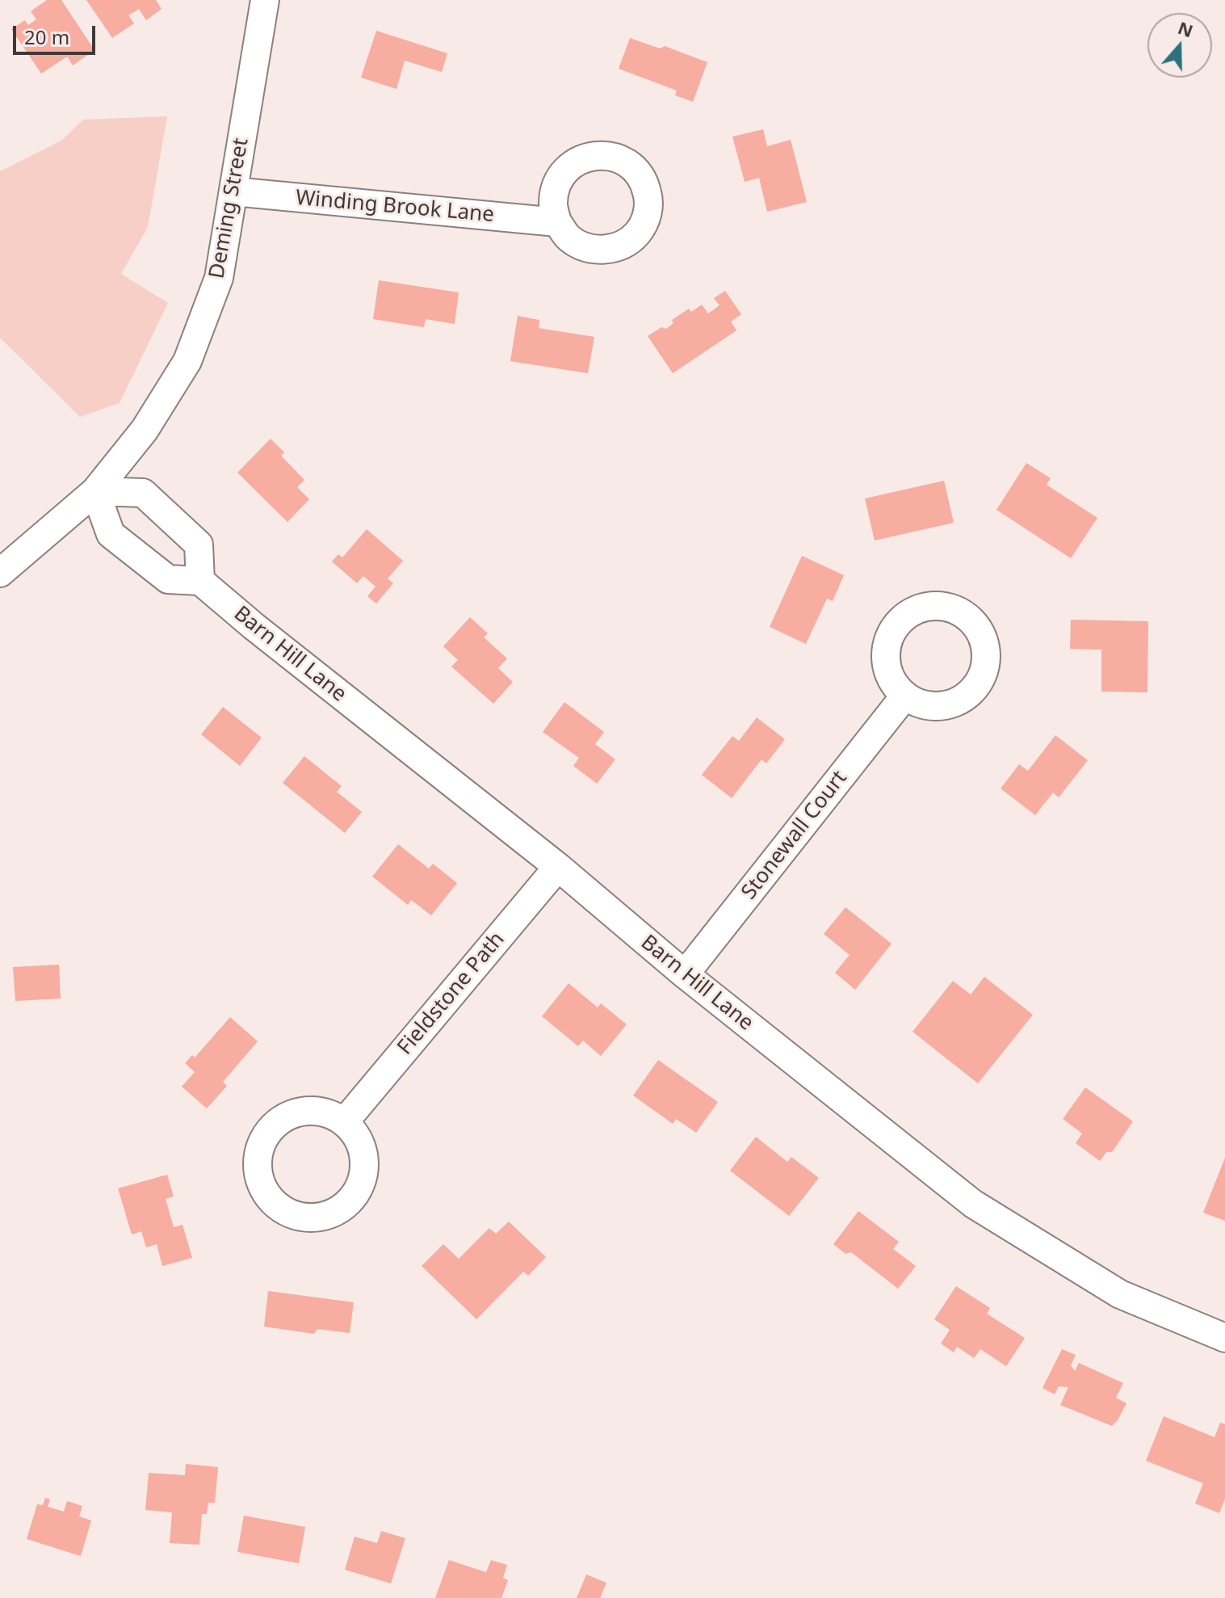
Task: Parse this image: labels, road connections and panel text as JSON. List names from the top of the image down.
{
  "streets": {
    "street": [
      "Winding Brook Lane",
      "Deming Street",
      "Barn Hill Lane",
      "Stonewall Court",
      "Fieldstone Path"
    ]
  },
  "crossings": [
    ["Winding Brook Lane", "Deming Street"],
    ["Barn Hill Lane", "Stonewall Court"],
    ["Barn Hill Lane", "Fieldstone Path"]
  ],
  "scale_bar": "20 m",
  "north": "top"
}
